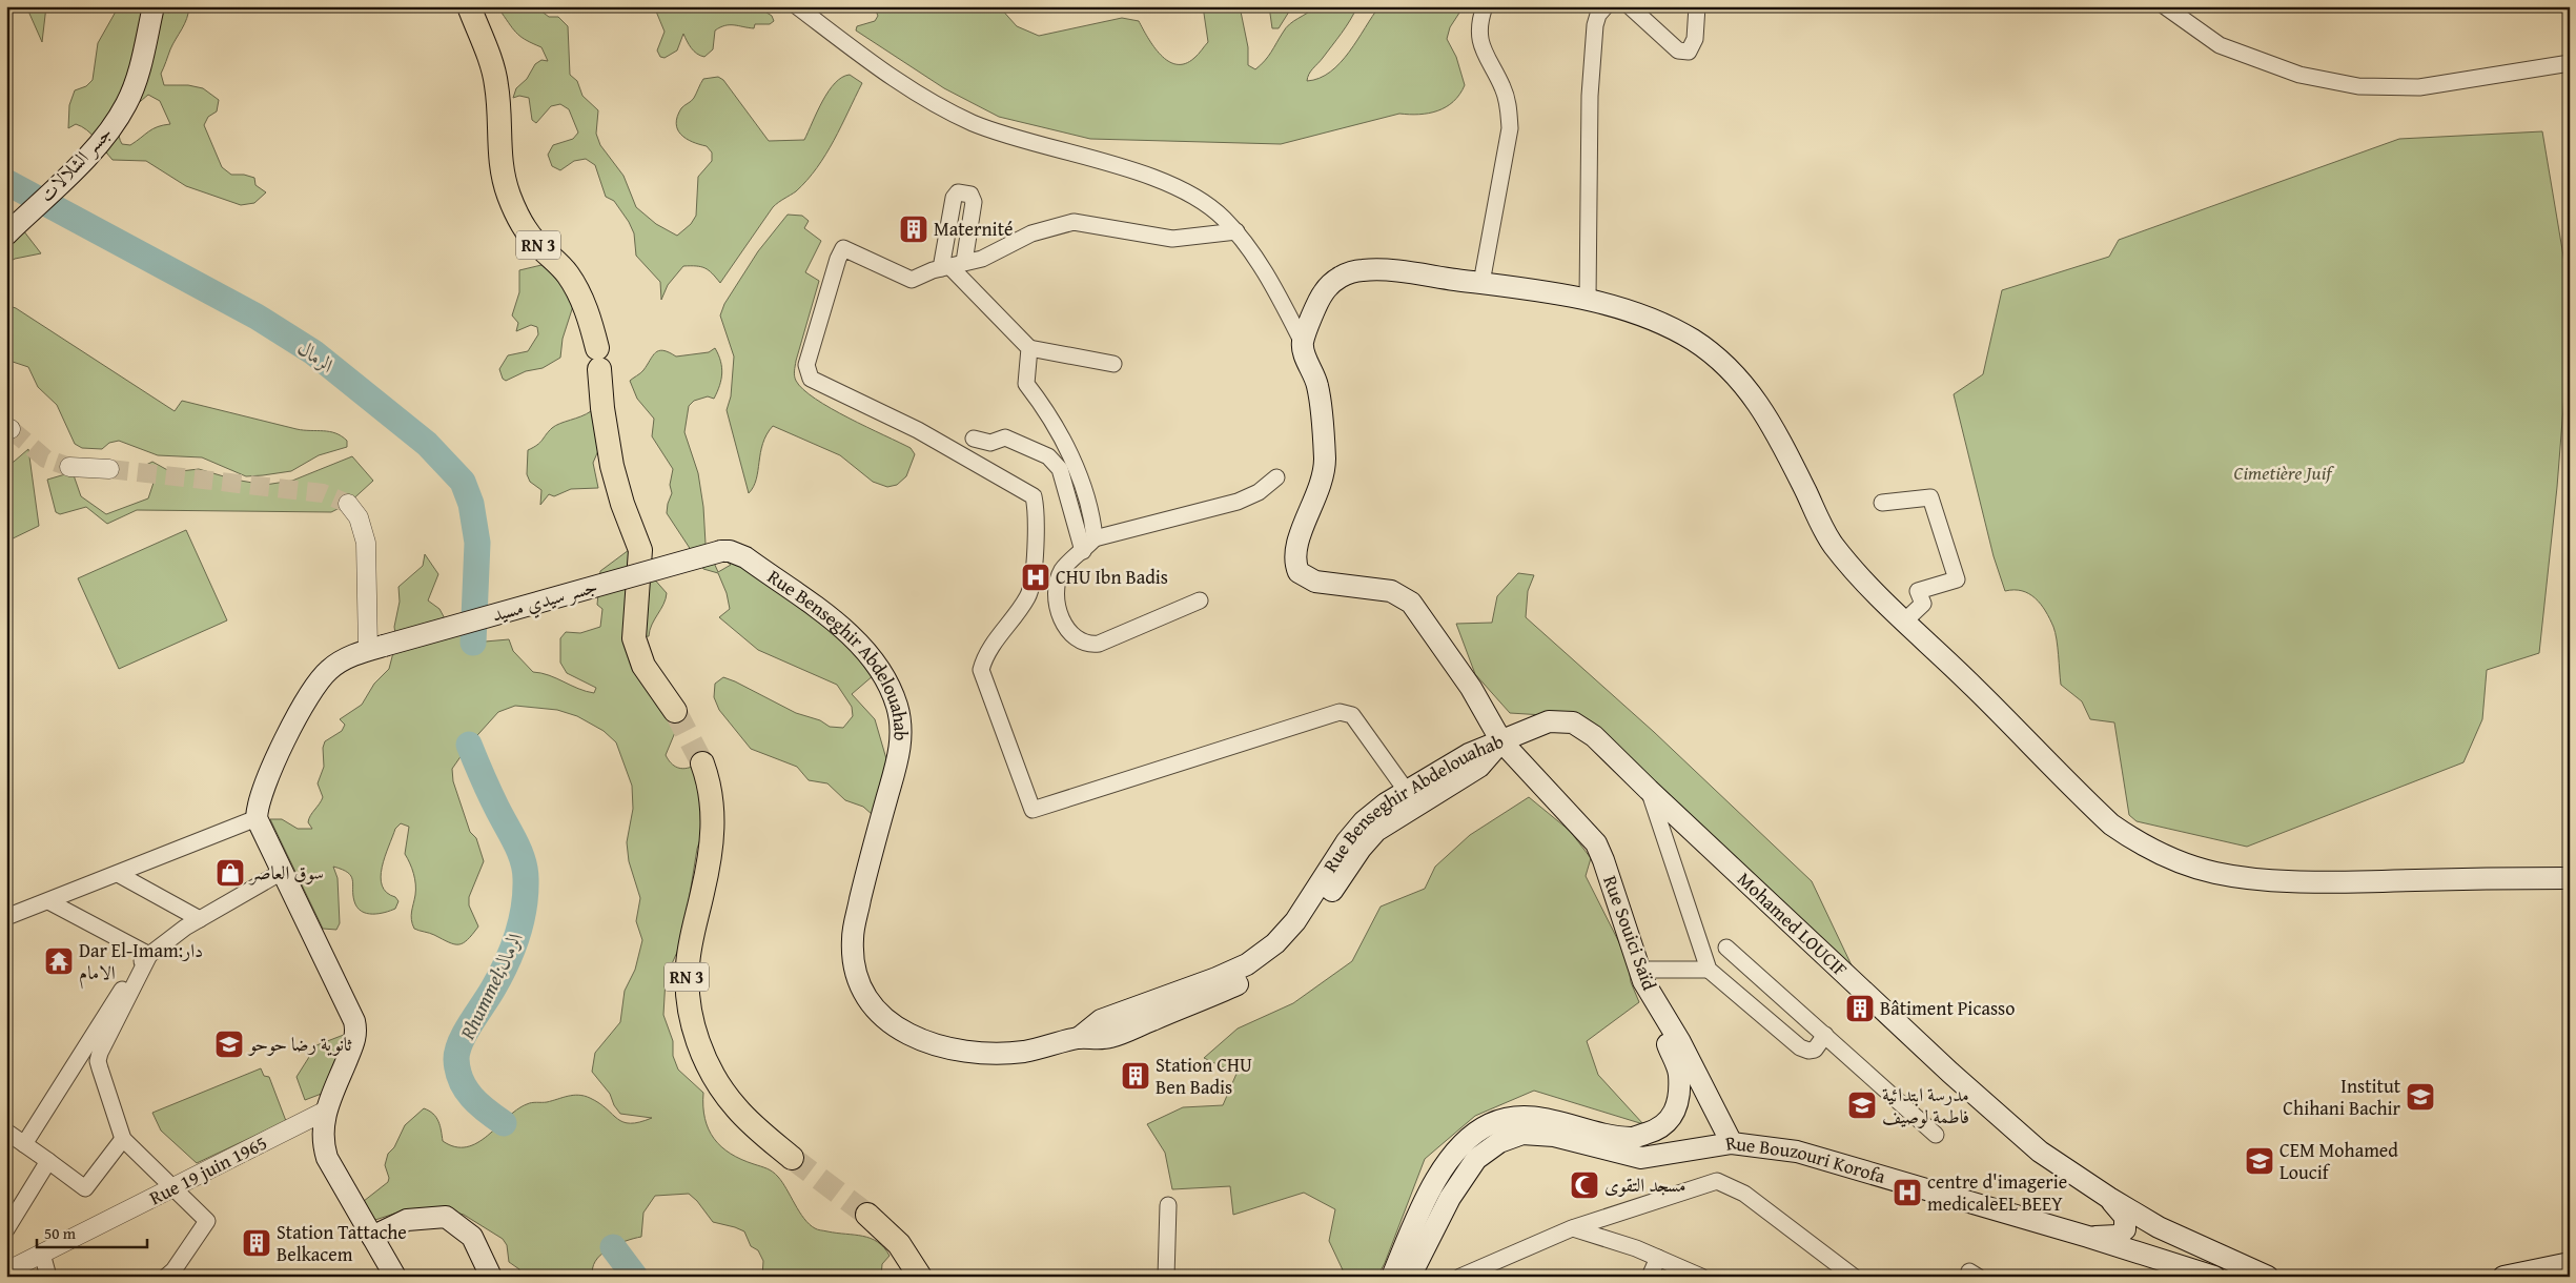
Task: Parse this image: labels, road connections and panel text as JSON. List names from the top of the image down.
{
  "streets": {
    "main road": [
      "جسر الشلالات",
      "RN 3",
      "جسر سيدي مسيد",
      "Rue Benseghir Abdelouahab",
      "Mohamed LOUCIF",
      "Rue Souici Saïd",
      "Rue Bouzouri Korofa"
    ],
    "street": ["Rue 19 juin 1965"]
  },
  "crossings": [
    ["جسر سيدي مسيد", "Rue Benseghir Abdelouahab"],
    ["Rue Benseghir Abdelouahab", "Mohamed LOUCIF"],
    ["Rue Benseghir Abdelouahab", "Rue Souici Saïd"],
    ["Mohamed LOUCIF", "Rue Souici Saïd"],
    ["Rue Souici Saïd", "Rue Bouzouri Korofa"]
  ],
  "water": ["الرمال", "Rhummel;الرمال"],
  "parks": ["Cimetière Juif"],
  "places": {
    "building": [
      "Maternité",
      "Bâtiment Picasso",
      "Station CHU Ben Badis",
      "Station Tattache Belkacem"
    ],
    "hospital": ["CHU Ibn Badis", "centre d'imagerie medicaleEL BEEY"],
    "shop": ["سوق العاصر"],
    "temple": ["Dar El-Imam;دار الامام"],
    "school or university": [
      "ثانوية رضا حوحو",
      "Institut Chihani Bachir",
      "مدرسة ابتدائية فاطمة لوصيف",
      "CEM Mohamed Loucif"
    ],
    "mosque": ["مسجد التقوى"]
  },
  "scale_bar": "50 m"
}
